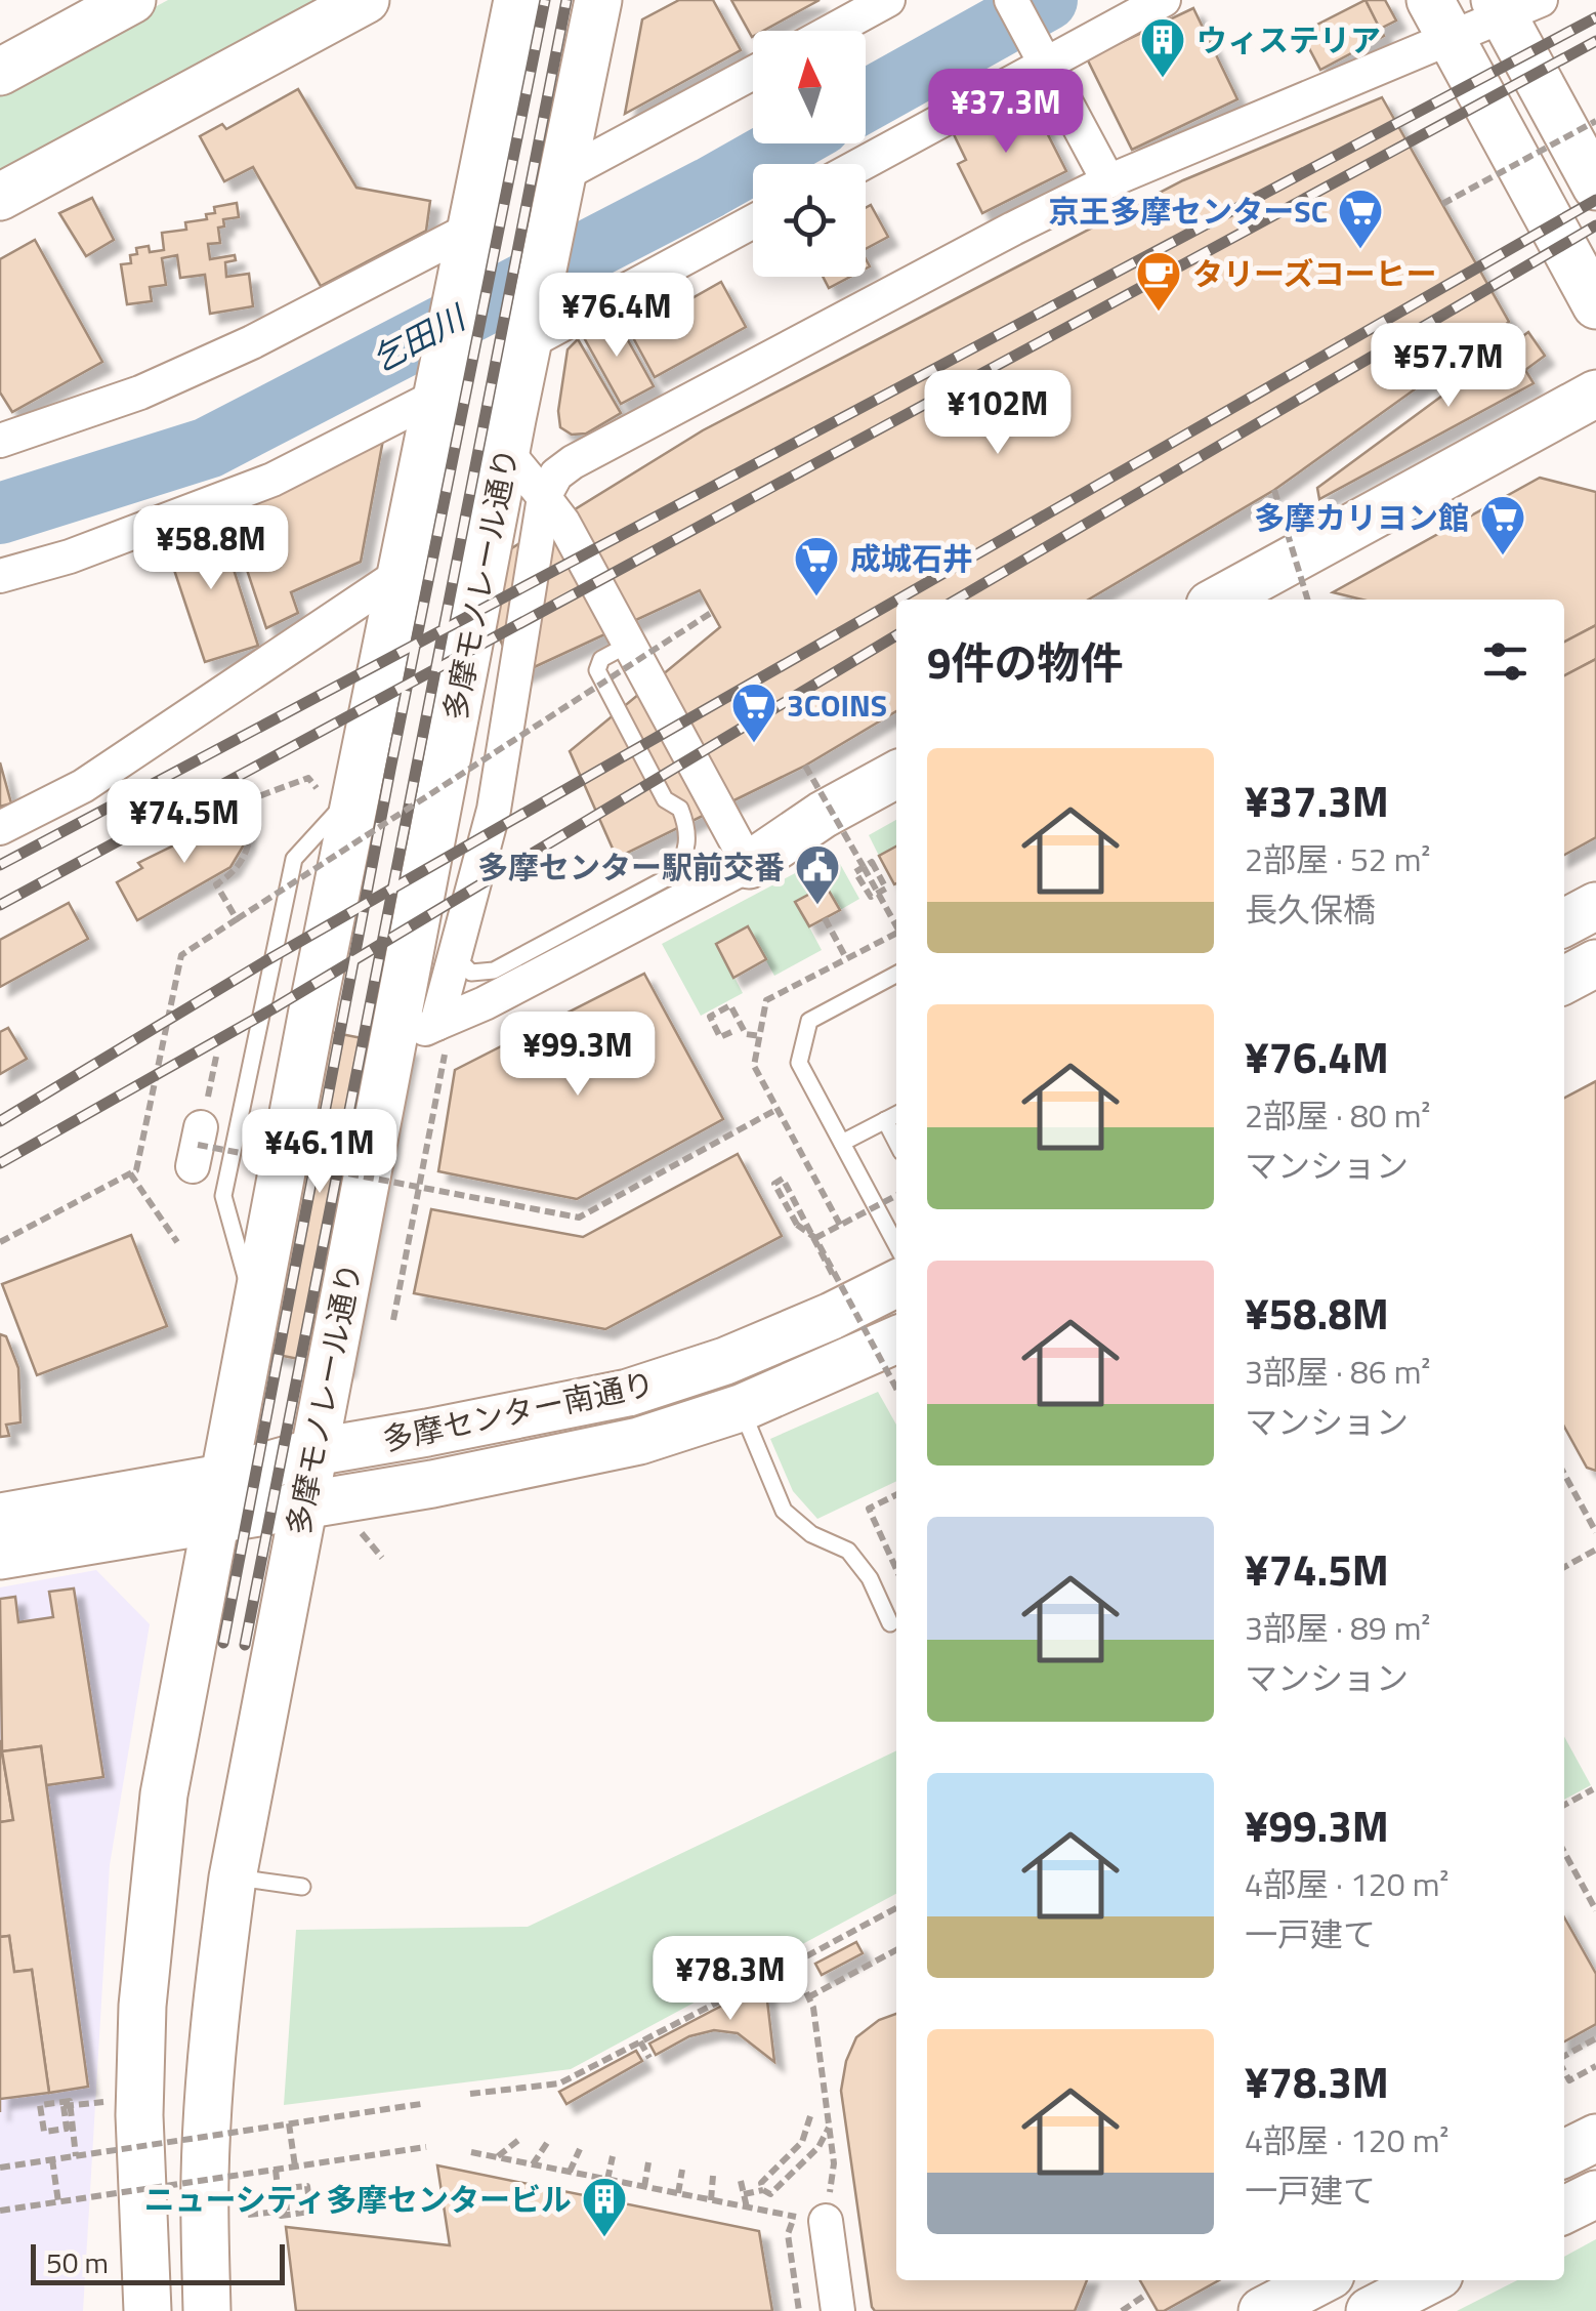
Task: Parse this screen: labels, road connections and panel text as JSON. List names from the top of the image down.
{
  "streets": {
    "main road": ["多摩モノレール通り", "多摩センター南通り"]
  },
  "crossings": [
    ["多摩モノレール通り", "多摩センター南通り"]
  ],
  "water": ["乞田川"],
  "places": {
    "building": ["ウィステリア", "ニューシティ多摩センタービル"],
    "supermarket": [
      "京王多摩センターSC",
      "多摩カリヨン館",
      "成城石井",
      "3COINS"
    ],
    "cafe": ["タリーズコーヒー"],
    "public building": ["多摩センター駅前交番"]
  },
  "scale_bar": "50 m",
  "north": "top",
  "page": {
    "price": [
      "¥37.3M",
      "¥76.4M",
      "¥57.7M",
      "¥102M",
      "¥58.8M",
      "¥74.5M",
      "¥99.3M",
      "¥46.1M",
      "¥78.3M"
    ],
    "heading": "9件の物件",
    "list": [
      {
        "name": "¥37.3M",
        "note": "2部屋 · 52 m² · 長久保橋"
      },
      {
        "name": "¥76.4M",
        "note": "2部屋 · 80 m² · マンション"
      },
      {
        "name": "¥58.8M",
        "note": "3部屋 · 86 m² · マンション"
      },
      {
        "name": "¥74.5M",
        "note": "3部屋 · 89 m² · マンション"
      },
      {
        "name": "¥99.3M",
        "note": "4部屋 · 120 m² · 一戸建て"
      },
      {
        "name": "¥78.3M",
        "note": "4部屋 · 120 m² · 一戸建て"
      }
    ],
    "scale": "50 m"
  }
}
